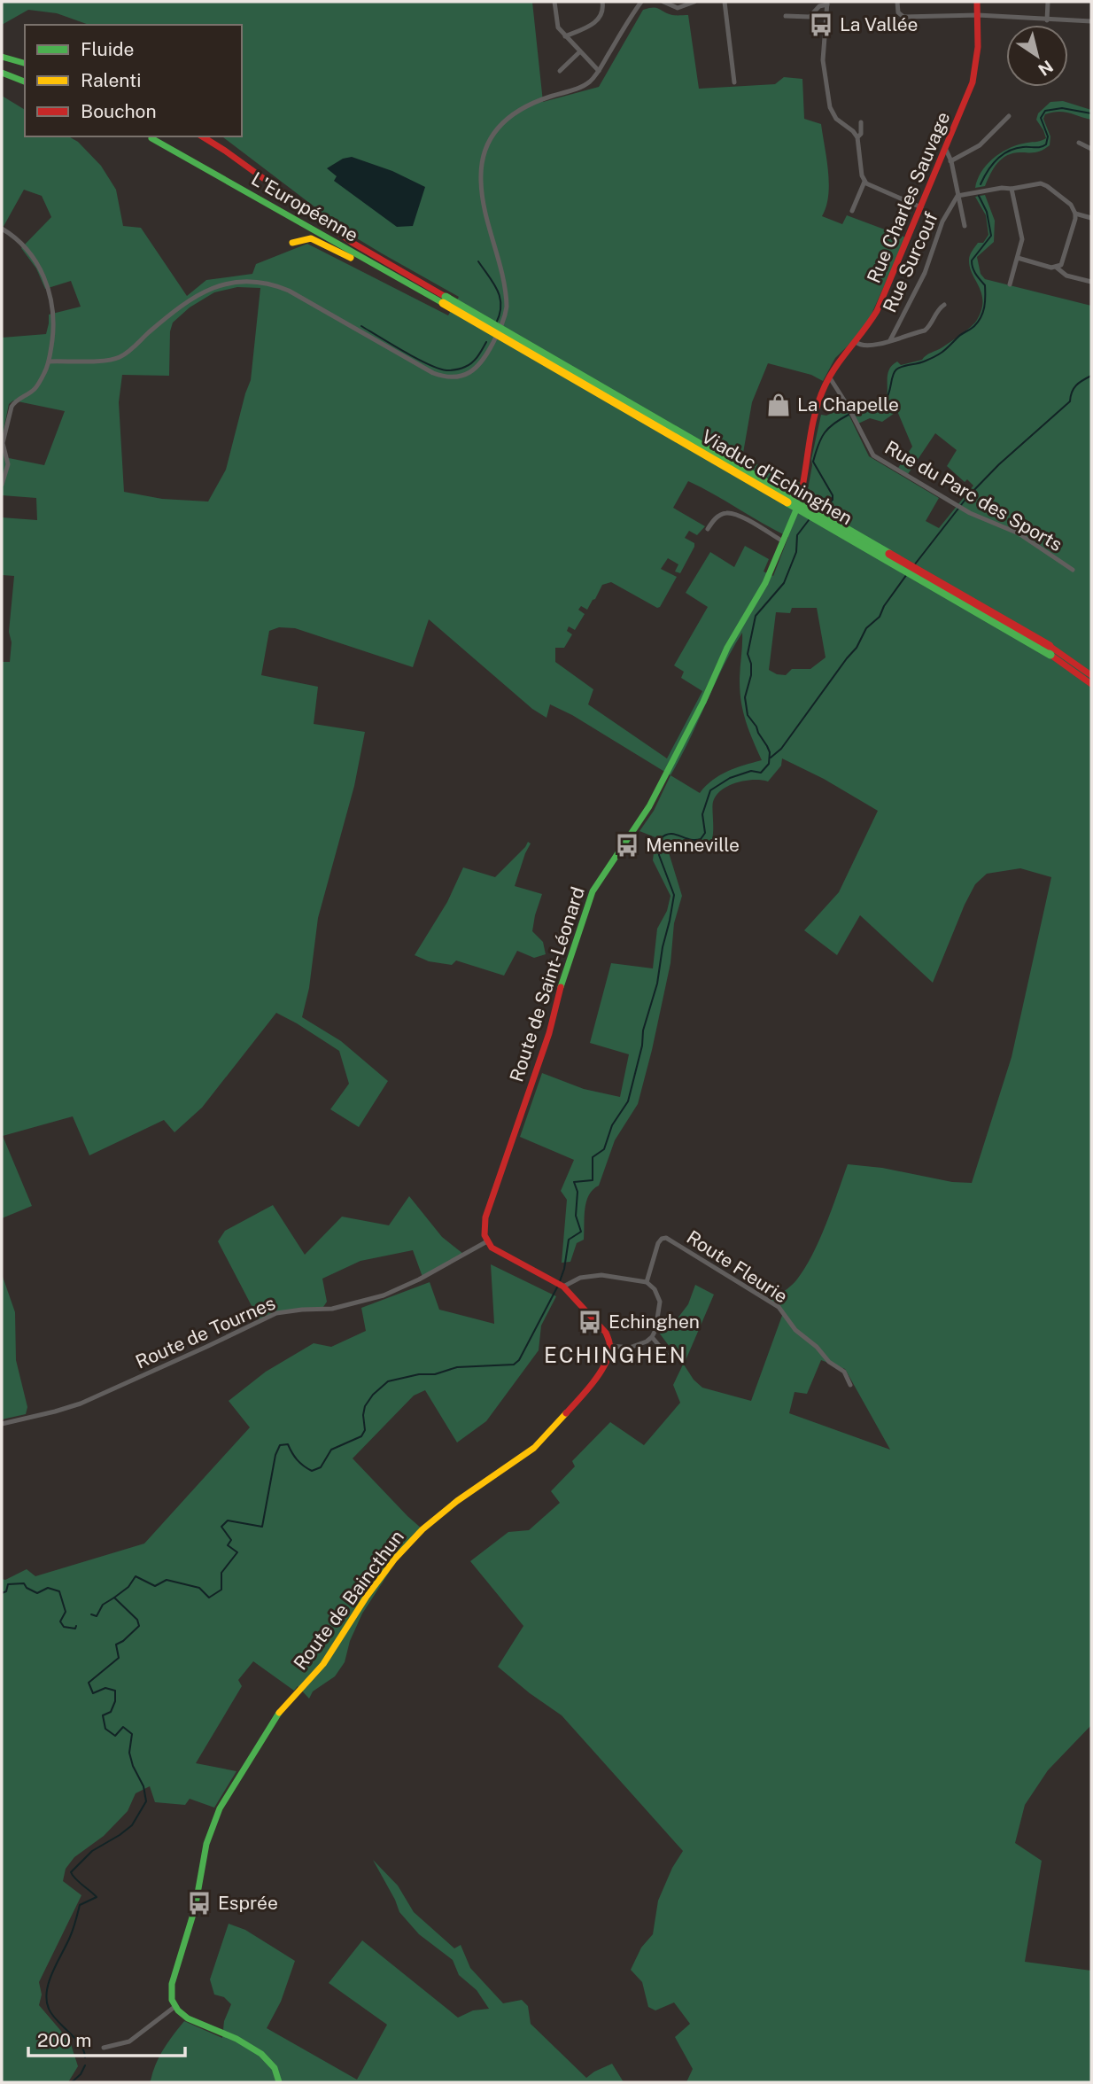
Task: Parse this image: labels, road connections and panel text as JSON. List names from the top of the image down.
{
  "streets": {
    "main road": [
      "Rue Charles Sauvage",
      "L'Européenne",
      "Viaduc d'Echinghen",
      "Route de Saint-Léonard",
      "Route de Baincthun"
    ],
    "street": [
      "Rue Surcouf",
      "Rue du Parc des Sports",
      "Route Fleurie",
      "Route de Tournes"
    ]
  },
  "crossings": [
    ["Rue Charles Sauvage", "Rue Surcouf"],
    ["Rue Charles Sauvage", "Rue du Parc des Sports"],
    ["Rue Charles Sauvage", "Route de Saint-Léonard"],
    ["L'Européenne", "Viaduc d'Echinghen"],
    ["Route de Saint-Léonard", "Route de Tournes"]
  ],
  "districts": ["ECHINGHEN"],
  "places": {
    "bus stop": [
      "La Vallée",
      "Menneville",
      "Echinghen",
      "Esprée"
    ],
    "shop": ["La Chapelle"]
  },
  "legend": ["Fluide", "Ralenti", "Bouchon"],
  "scale_bar": "200 m",
  "north": "bottom right"
}
